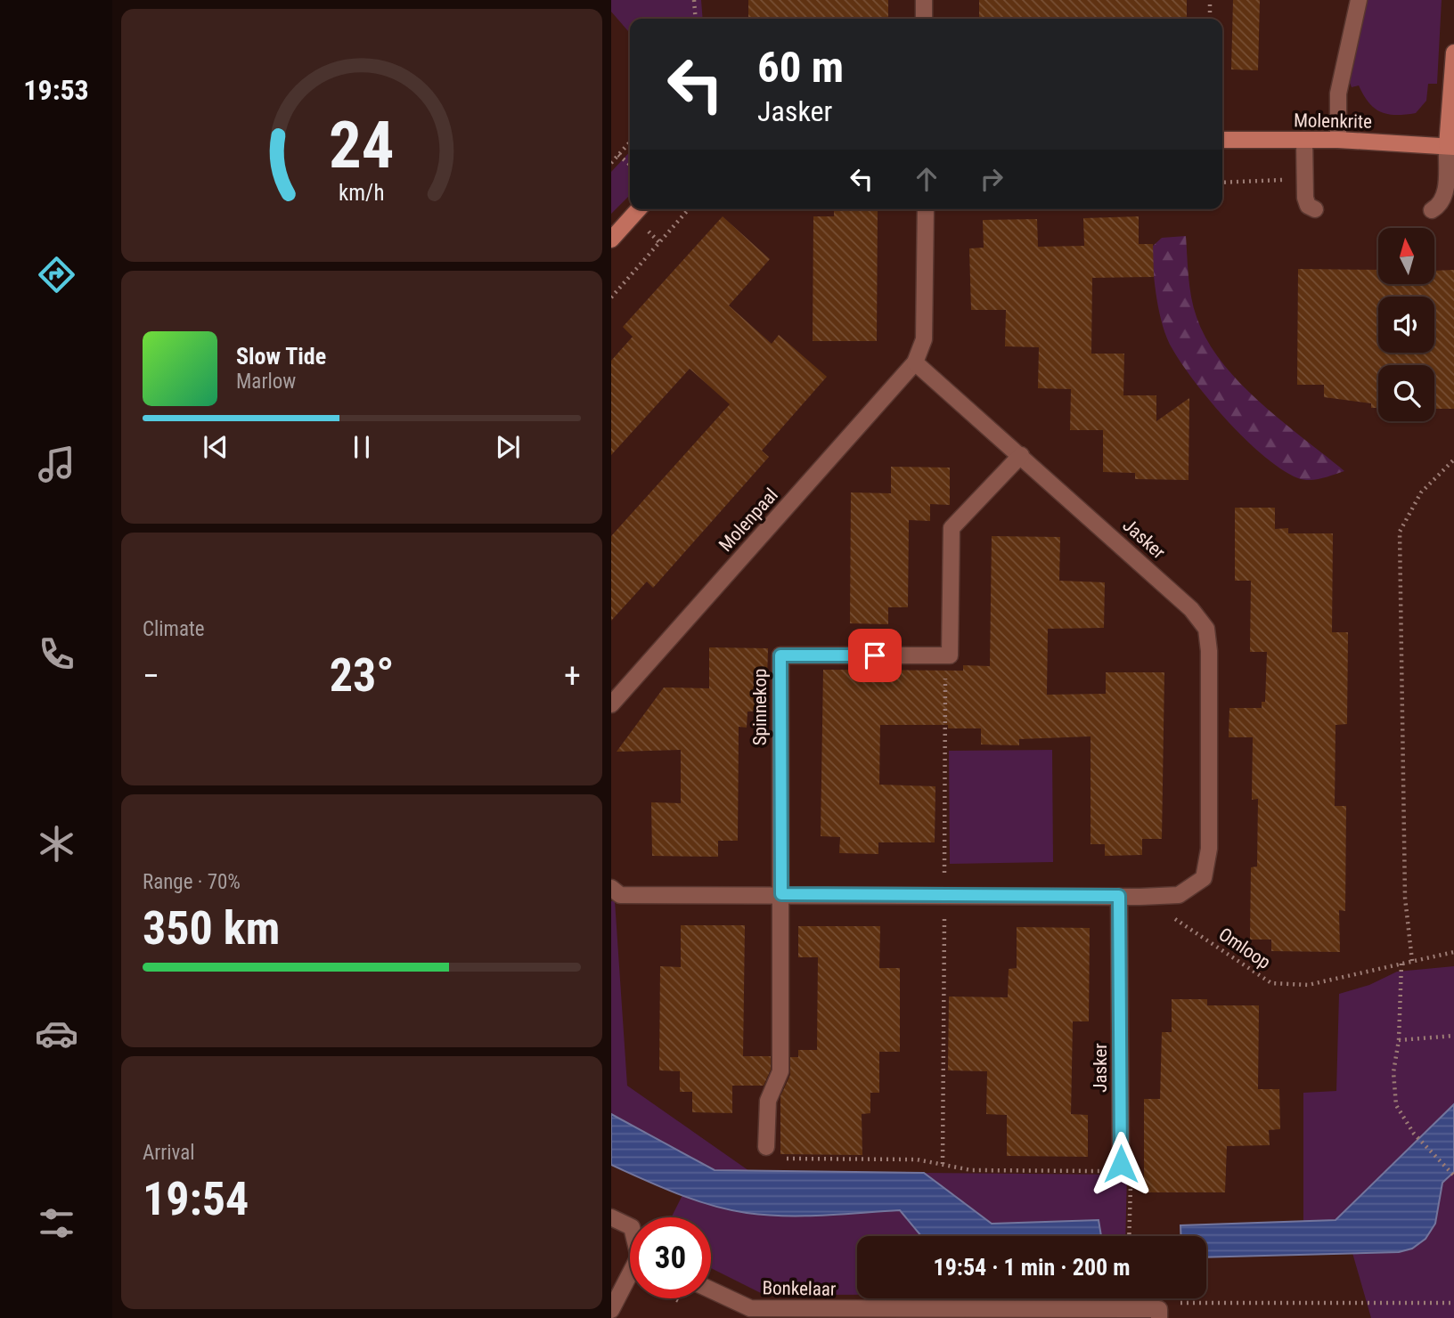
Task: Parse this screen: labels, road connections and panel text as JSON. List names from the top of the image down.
{
  "streets": {
    "street": [
      "Molenkrite",
      "Molenpaal",
      "Jasker",
      "Spinnekop",
      "Bonkelaar"
    ],
    "path": ["Omloop"]
  },
  "crossings": [
    ["Molenpaal", "Jasker"],
    ["Jasker", "Spinnekop"],
    ["Jasker", "Omloop"]
  ],
  "north": "top",
  "page": {
    "tabs": "19:53",
    "turn": ["60 m", "Jasker"],
    "song": ["Slow Tide", "Marlow"],
    "tile": [
      "Climate",
      ["Range · 70%", "350 km"],
      ["Arrival", "19:54"]
    ],
    "heat": ["−", "23°", "+"],
    "limit": "30",
    "trip": "19:54 · 1 min · 200 m",
    "gauge": ["24", "km/h"]
  }
}
